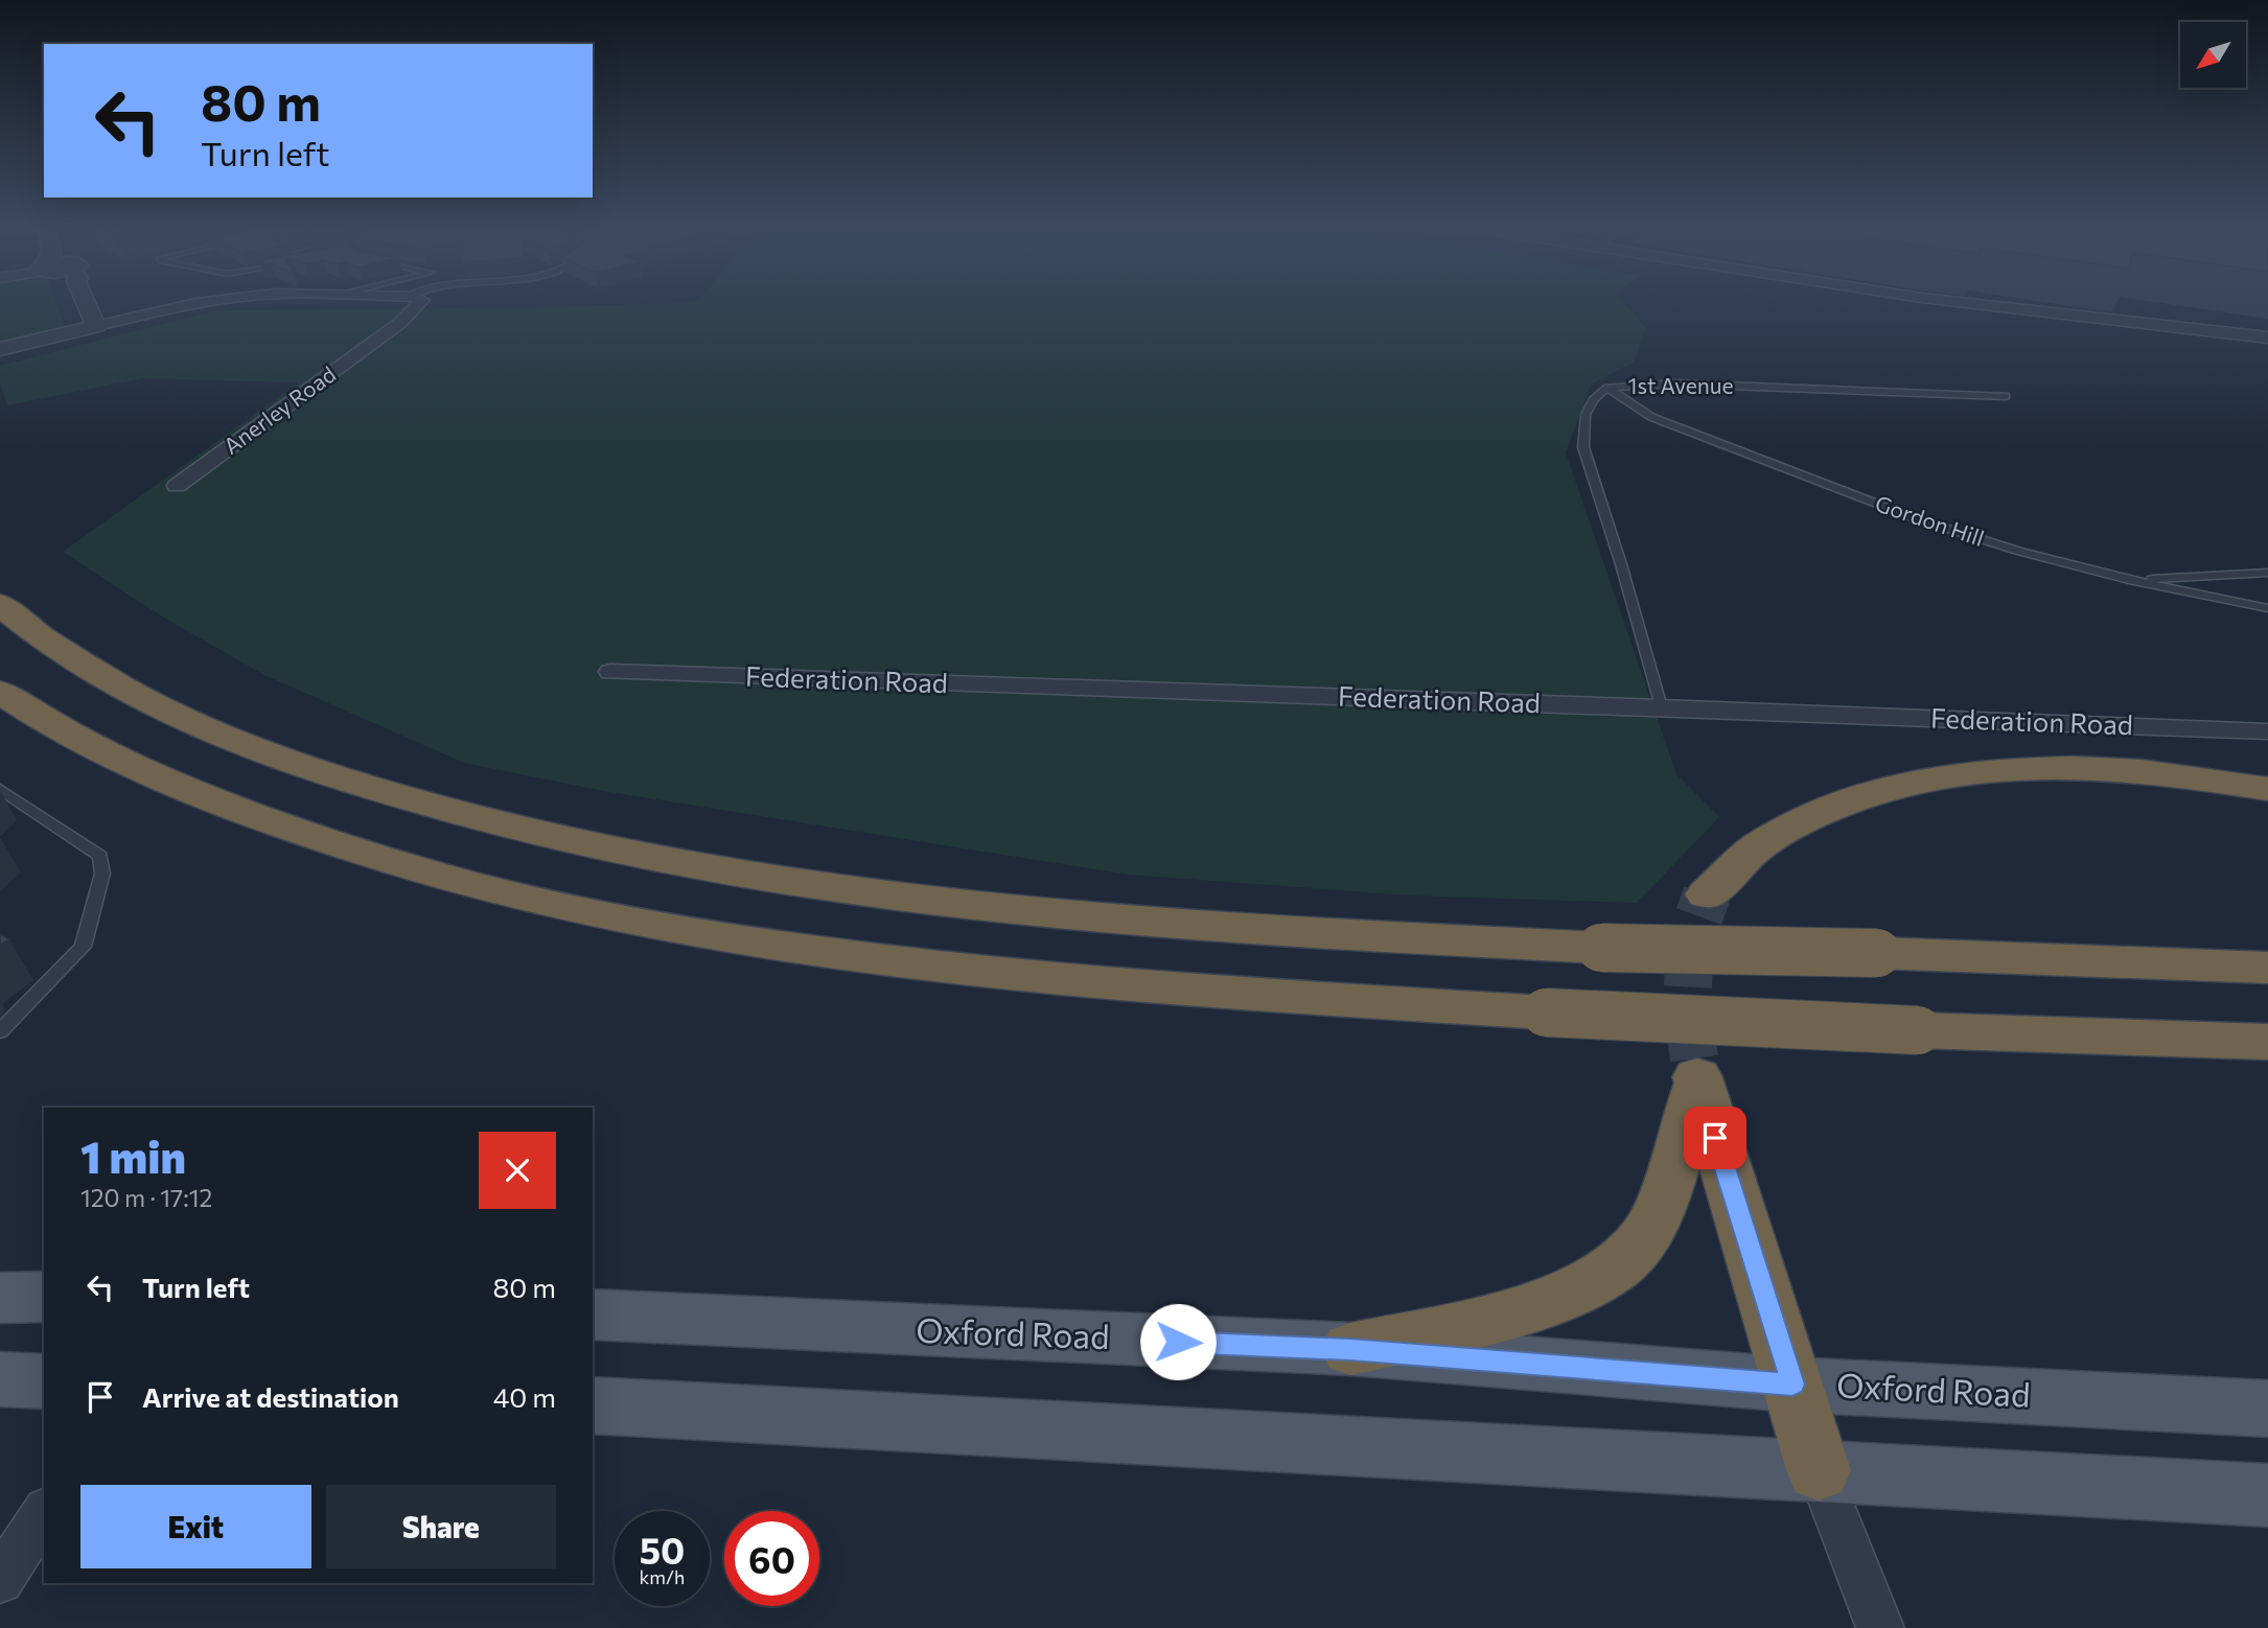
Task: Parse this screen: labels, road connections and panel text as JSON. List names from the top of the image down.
{
  "streets": {
    "main road": ["Oxford Road"],
    "street": ["Anerley Road", "Federation Road"],
    "lane": ["1st Avenue", "Gordon Hill"]
  },
  "crossings": [
    ["1st Avenue", "Gordon Hill"],
    ["1st Avenue", "Federation Road"]
  ],
  "north": "bottom left",
  "page": {
    "turn": ["80 m", "Turn left"],
    "heading": ["1 min", "120 m · 17:12"],
    "list": [
      {
        "name": "Turn left",
        "value": "80 m"
      },
      {
        "name": "Arrive at destination",
        "value": "40 m"
      }
    ],
    "buttons": ["Exit", "Share"],
    "speed": "50 km/h",
    "limit": "60"
  }
}
